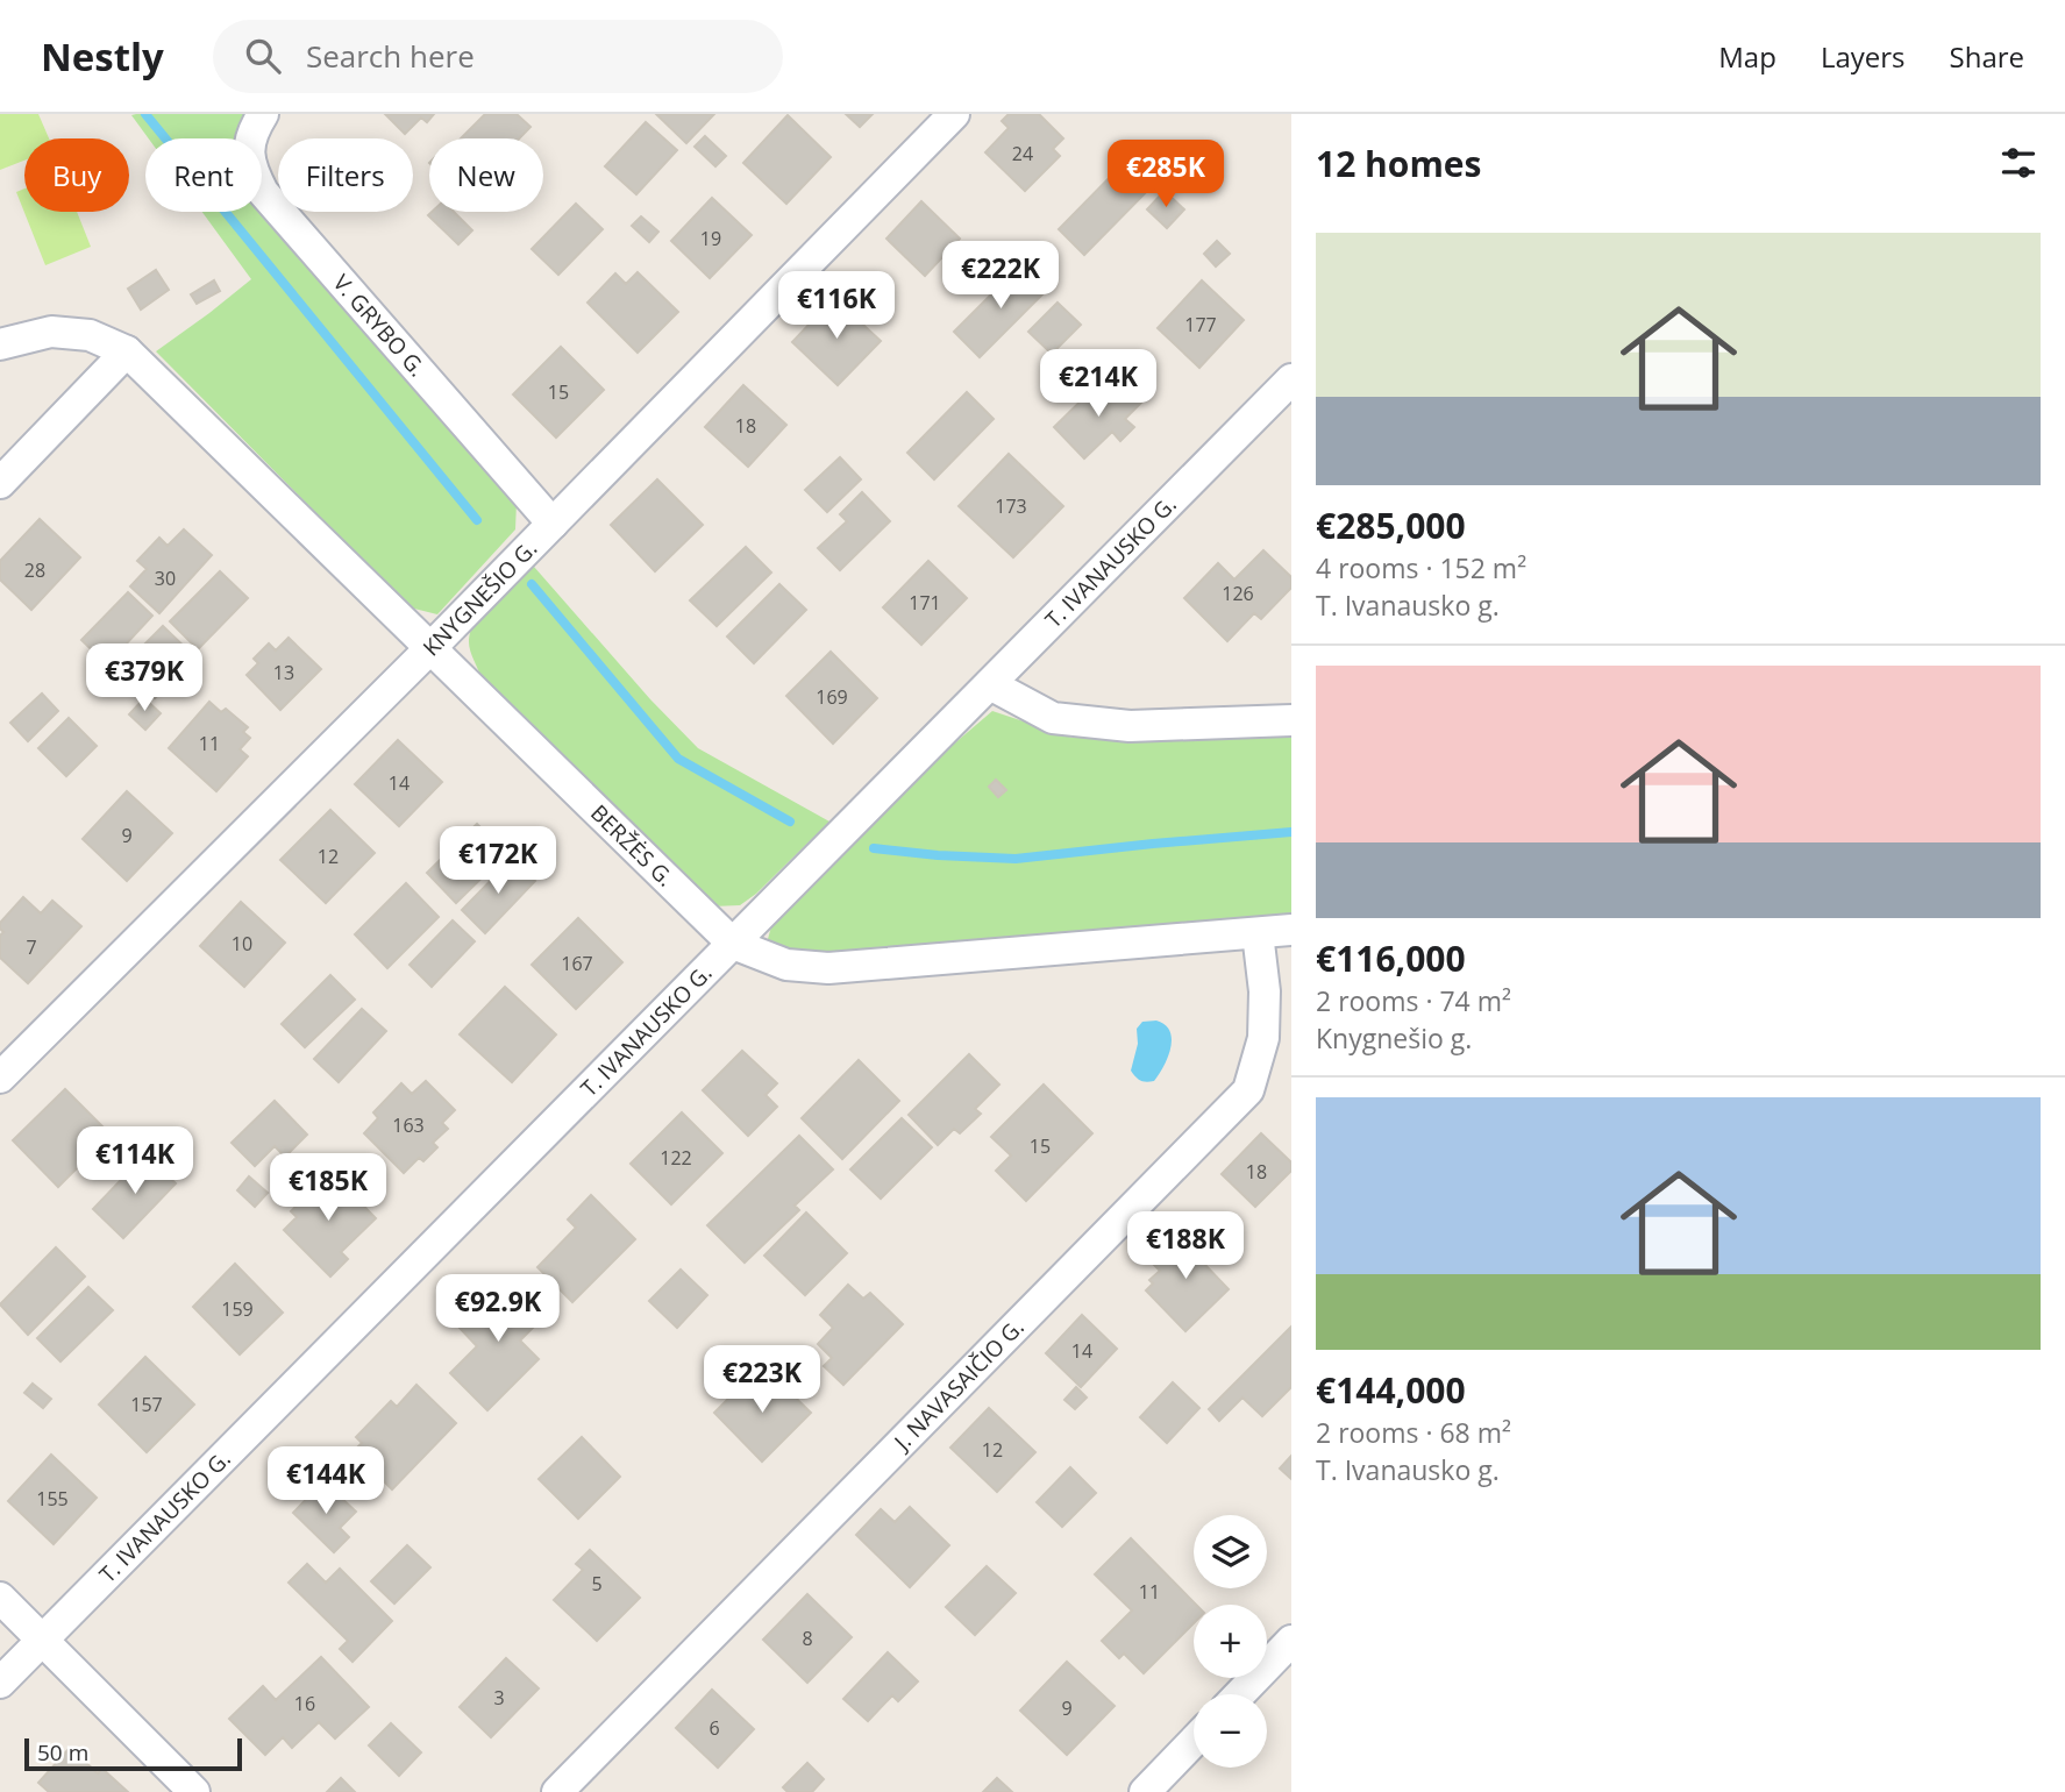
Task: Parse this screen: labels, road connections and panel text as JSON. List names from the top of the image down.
{
  "streets": {
    "street": [
      "V. GRYBO G.",
      "T. IVANAUSKO G.",
      "KNYGNEŠIO G.",
      "BERŽĖS G.",
      "J. NAVASAIČIO G."
    ]
  },
  "crossings": [
    ["V. GRYBO G.", "KNYGNEŠIO G."],
    ["T. IVANAUSKO G.", "BERŽĖS G."],
    ["KNYGNEŠIO G.", "BERŽĖS G."],
    ["BERŽĖS G.", "J. NAVASAIČIO G."]
  ],
  "house_numbers": [
    "24",
    "19",
    "177",
    "15",
    "18",
    "173",
    "28",
    "30",
    "126",
    "171",
    "13",
    "169",
    "11",
    "14",
    "9",
    "12",
    "10",
    "7",
    "167",
    "163",
    "15",
    "122",
    "18",
    "159",
    "14",
    "157",
    "12",
    "155",
    "5",
    "11",
    "8",
    "3",
    "16",
    "9",
    "6"
  ],
  "scale_bar": "50 m",
  "page": {
    "header": "Nestly",
    "search": "Search here",
    "nav": ["Map", "Layers", "Share"],
    "heading": "12 homes",
    "chip": [
      "Buy",
      "Rent",
      "Filters",
      "New"
    ],
    "price": [
      "€285K",
      "€222K",
      "€116K",
      "€214K",
      "€379K",
      "€172K",
      "€114K",
      "€185K",
      "€188K",
      "€92.9K",
      "€223K",
      "€144K"
    ],
    "list": [
      {
        "name": "€285,000",
        "note": "4 rooms · 152 m² · T. Ivanausko g."
      },
      {
        "name": "€116,000",
        "note": "2 rooms · 74 m² · Knygnešio g."
      },
      {
        "name": "€144,000",
        "note": "2 rooms · 68 m² · T. Ivanausko g."
      }
    ],
    "map_buttons": ["+", "−"],
    "scale": "50 m"
  }
}
